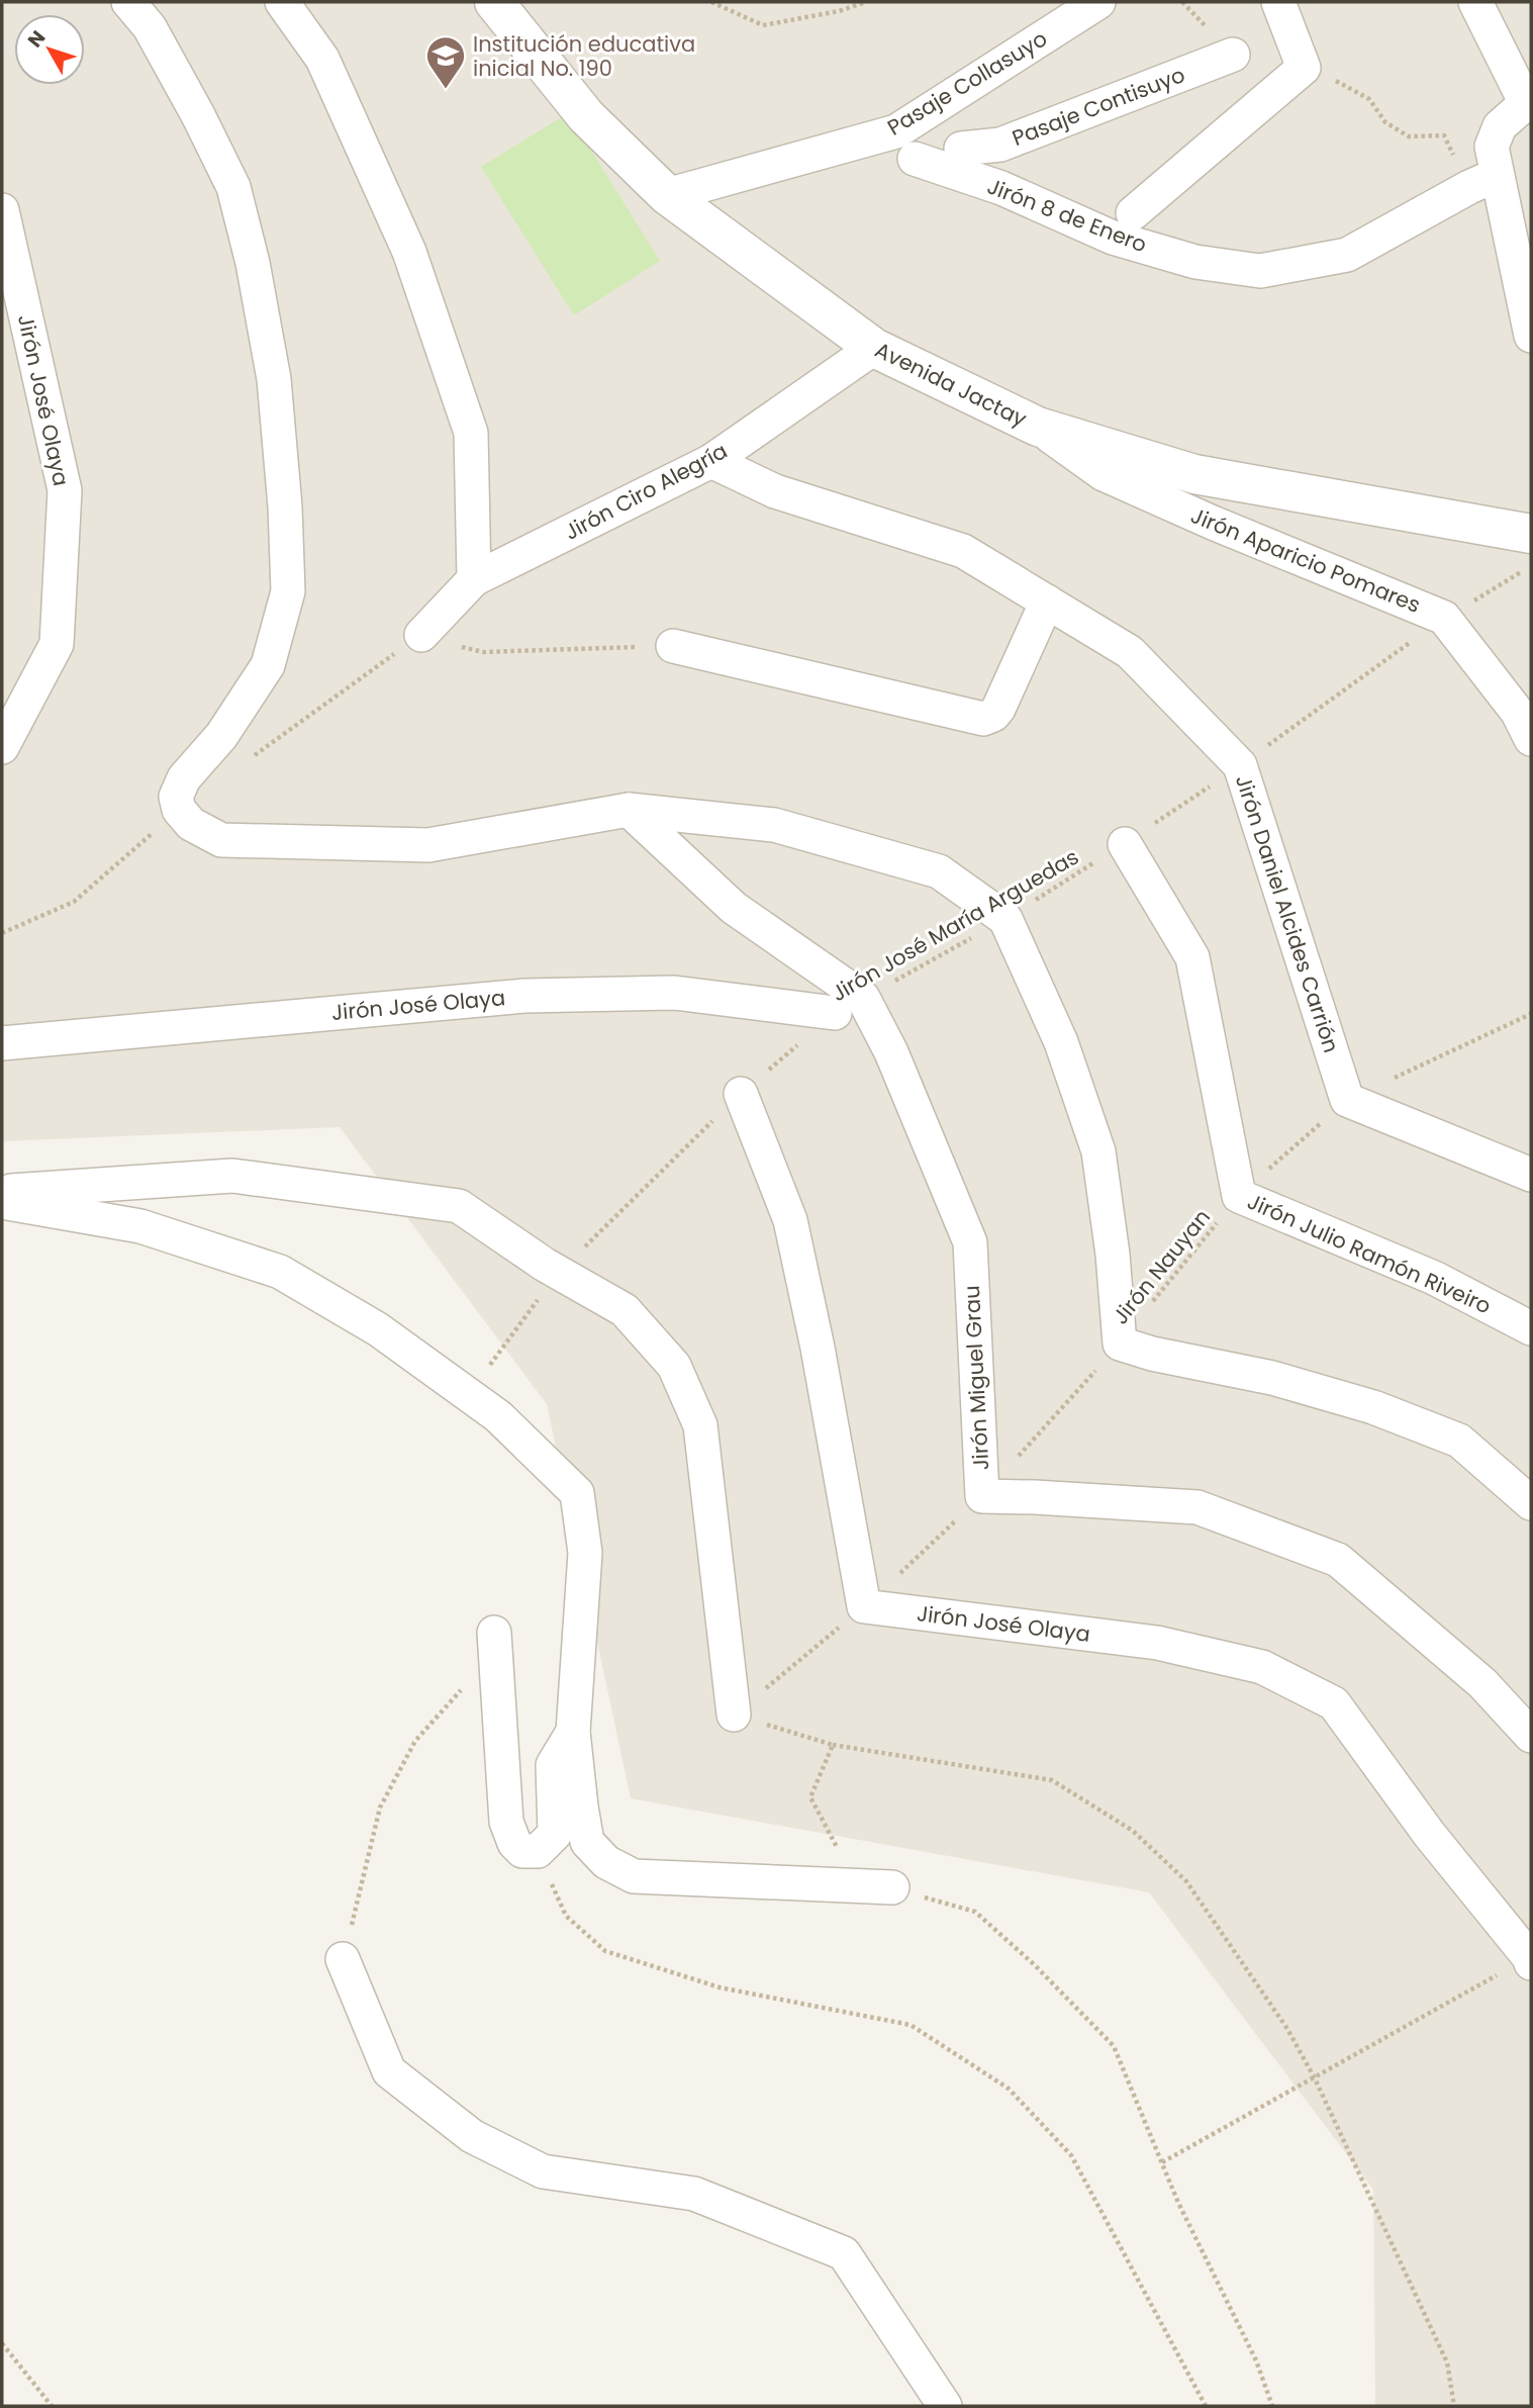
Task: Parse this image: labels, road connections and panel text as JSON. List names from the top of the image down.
{
  "streets": {
    "street": [
      "Pasaje Collasuyo",
      "Pasaje Contisuyo",
      "Jirón 8 de Enero",
      "Avenida Jactay",
      "Jirón José Olaya",
      "Jirón Ciro Alegría",
      "Jirón Aparicio Pomares",
      "Jirón Daniel Alcides Carrión",
      "Jirón Julio Ramón Riveiro",
      "Jirón Miguel Grau"
    ],
    "path": ["Jirón José María Arguedas", "Jirón Nauyan"]
  },
  "crossings": [
    ["Pasaje Collasuyo", "Avenida Jactay"],
    ["Avenida Jactay", "Jirón Ciro Alegría"],
    ["Avenida Jactay", "Jirón Aparicio Pomares"],
    ["Jirón José Olaya", "Jirón José María Arguedas"],
    ["Jirón José Olaya", "Jirón Nauyan"],
    ["Jirón José Olaya", "Jirón Miguel Grau"],
    ["Jirón Ciro Alegría", "Jirón Daniel Alcides Carrión"],
    ["Jirón Aparicio Pomares", "Jirón José María Arguedas"],
    ["Jirón Daniel Alcides Carrión", "Jirón José María Arguedas"],
    ["Jirón Daniel Alcides Carrión", "Jirón Nauyan"],
    ["Jirón José María Arguedas", "Jirón Julio Ramón Riveiro"],
    ["Jirón José María Arguedas", "Jirón Miguel Grau"],
    ["Jirón Julio Ramón Riveiro", "Jirón Nauyan"],
    ["Jirón Nauyan", "Jirón Miguel Grau"]
  ],
  "places": {
    "school or university": ["Institución educativa inicial No. 190"]
  },
  "north": "top left"
}
